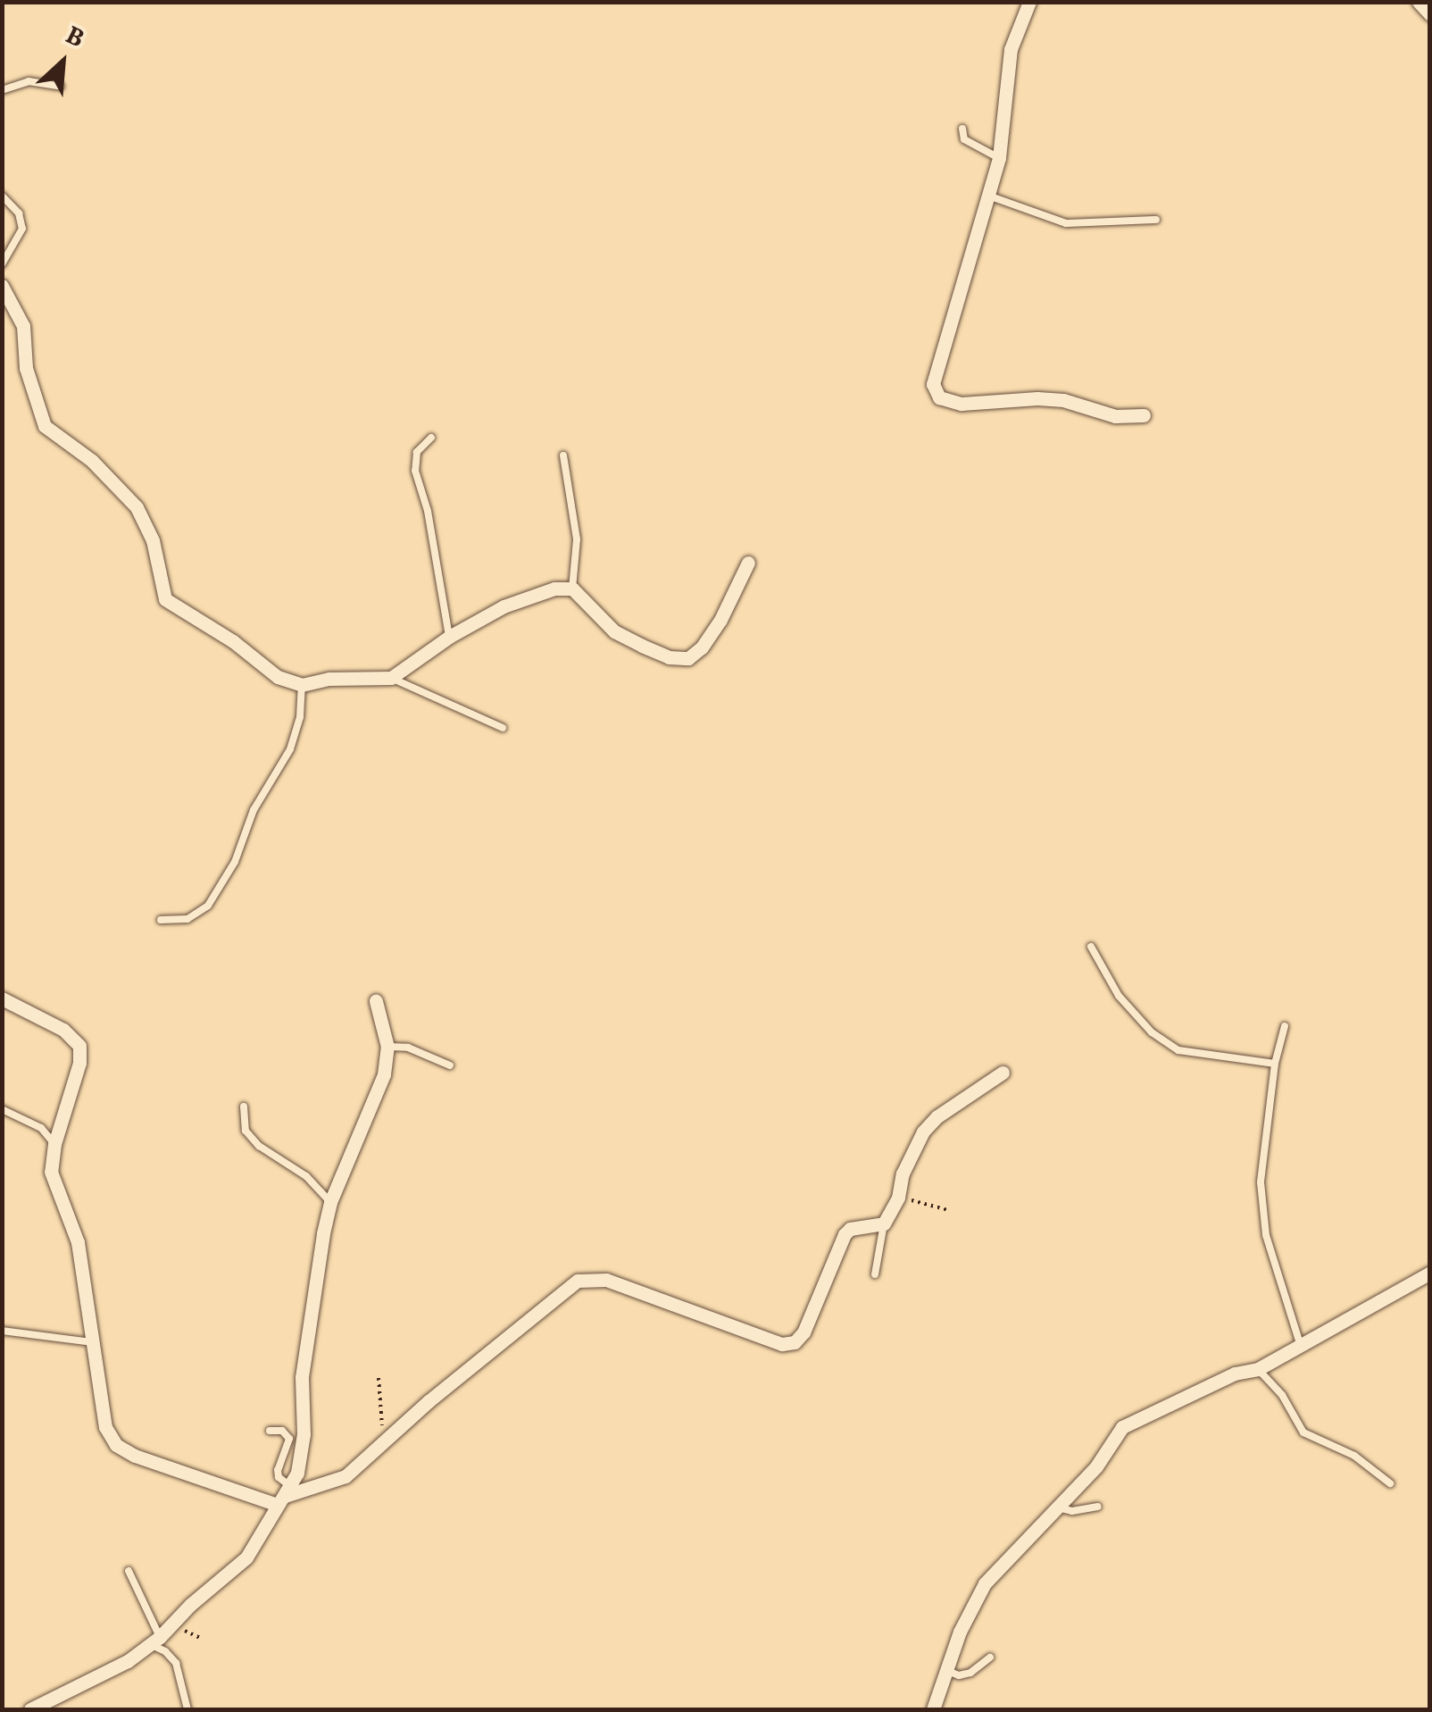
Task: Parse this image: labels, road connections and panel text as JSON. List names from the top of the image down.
{
  "north": "top right"
}
